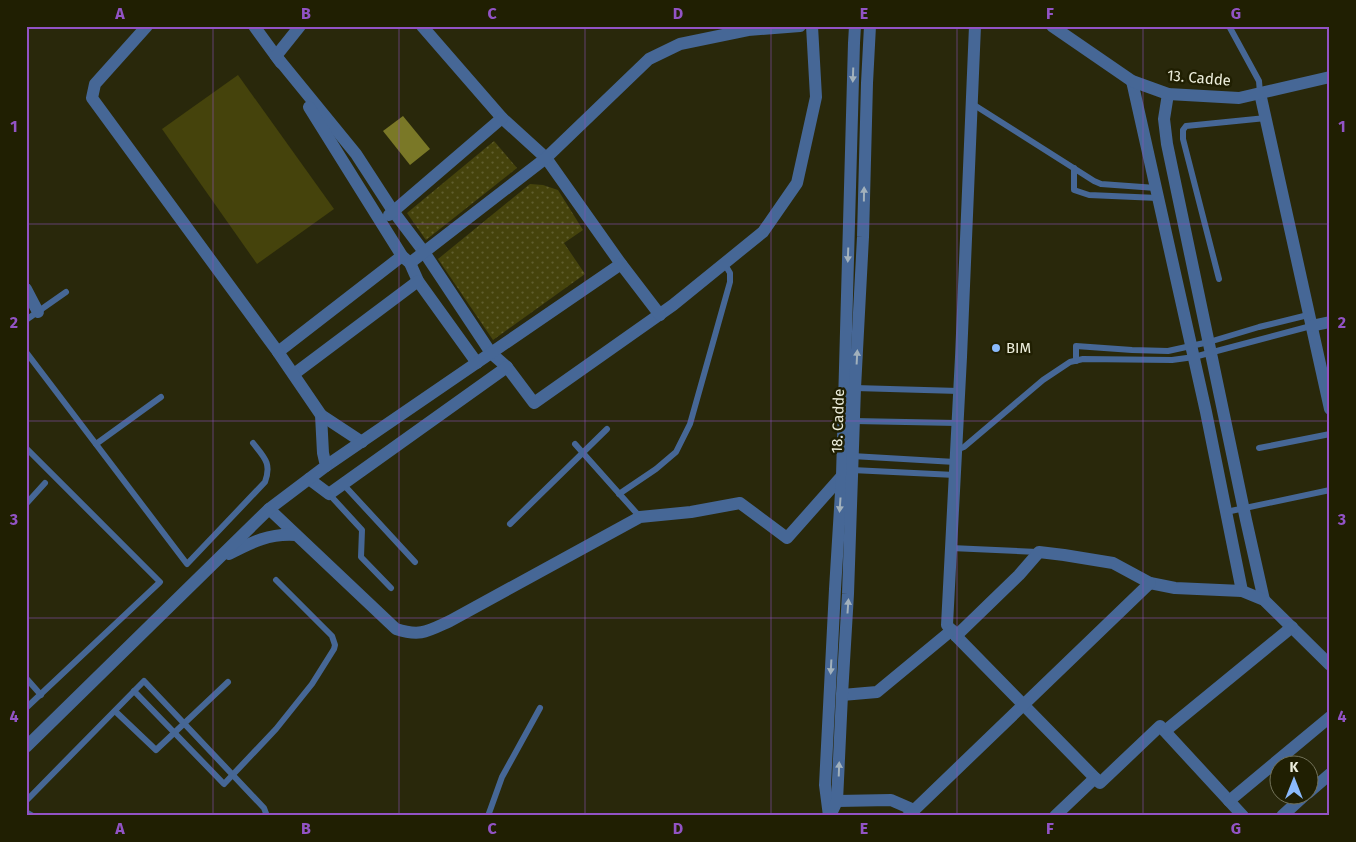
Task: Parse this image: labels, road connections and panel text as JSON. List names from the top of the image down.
{
  "streets": {
    "street": ["13. Cadde", "18. Cadde"]
  },
  "places": ["BIM"],
  "north": "top",
  "grid": {
    "columns": [
      "A",
      "B",
      "C",
      "D",
      "E",
      "F",
      "G"
    ],
    "rows": [
      "1",
      "2",
      "3",
      "4"
    ]
  }
}
